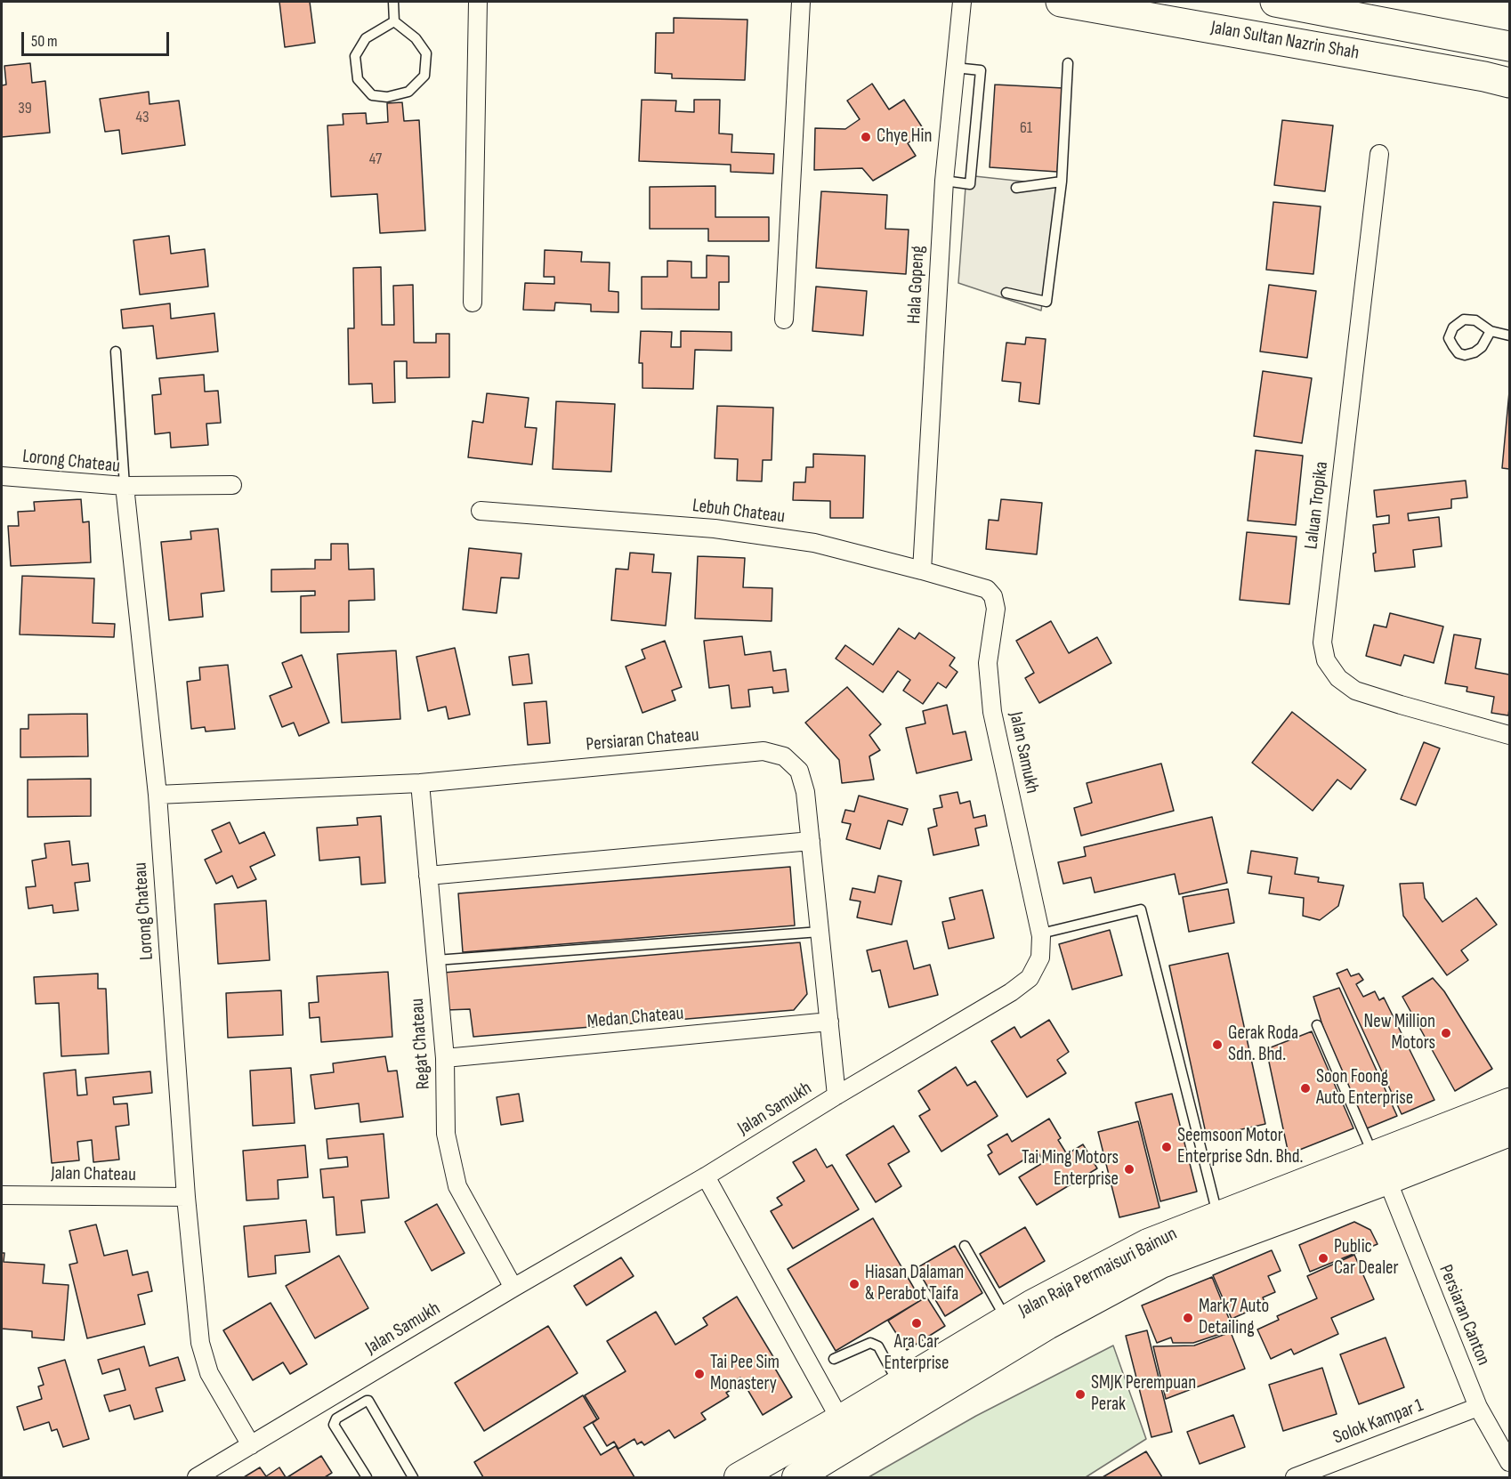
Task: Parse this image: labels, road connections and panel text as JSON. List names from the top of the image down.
{
  "streets": {
    "highway": ["Jalan Sultan Nazrin Shah"],
    "main road": ["Jalan Raja Permaisuri Bainun"],
    "street": [
      "Hala Gopeng",
      "Lorong Chateau",
      "Laluan Tropika",
      "Lebuh Chateau",
      "Persiaran Chateau",
      "Jalan Samukh",
      "Medan Chateau",
      "Regat Chateau",
      "Jalan Chateau",
      "Persiaran Canton",
      "Solok Kampar 1"
    ]
  },
  "crossings": [
    ["Hala Gopeng", "Lebuh Chateau"],
    ["Lorong Chateau", "Persiaran Chateau"],
    ["Lorong Chateau", "Jalan Samukh"],
    ["Lorong Chateau", "Jalan Chateau"],
    ["Lebuh Chateau", "Jalan Samukh"],
    ["Persiaran Chateau", "Jalan Samukh"],
    ["Persiaran Chateau", "Medan Chateau"],
    ["Persiaran Chateau", "Regat Chateau"],
    ["Jalan Samukh", "Regat Chateau"],
    ["Medan Chateau", "Regat Chateau"],
    ["Jalan Raja Permaisuri Bainun", "Persiaran Canton"],
    ["Persiaran Canton", "Solok Kampar 1"]
  ],
  "places": [
    "Chye Hin",
    "New Million Motors",
    "Gerak Roda Sdn. Bhd.",
    "Soon Foong Auto Enterprise",
    "Seemsoon Motor Enterprise Sdn. Bhd.",
    "Tai Ming Motors Enterprise",
    "Public Car Dealer",
    "Hiasan Dalaman & Perabot Taifa",
    "Mark7 Auto Detailing",
    "Ara Car Enterprise",
    "Tai Pee Sim Monastery",
    "SMJK Perempuan Perak"
  ],
  "house_numbers": [
    "39",
    "43",
    "61",
    "47"
  ],
  "scale_bar": "50 m"
}
